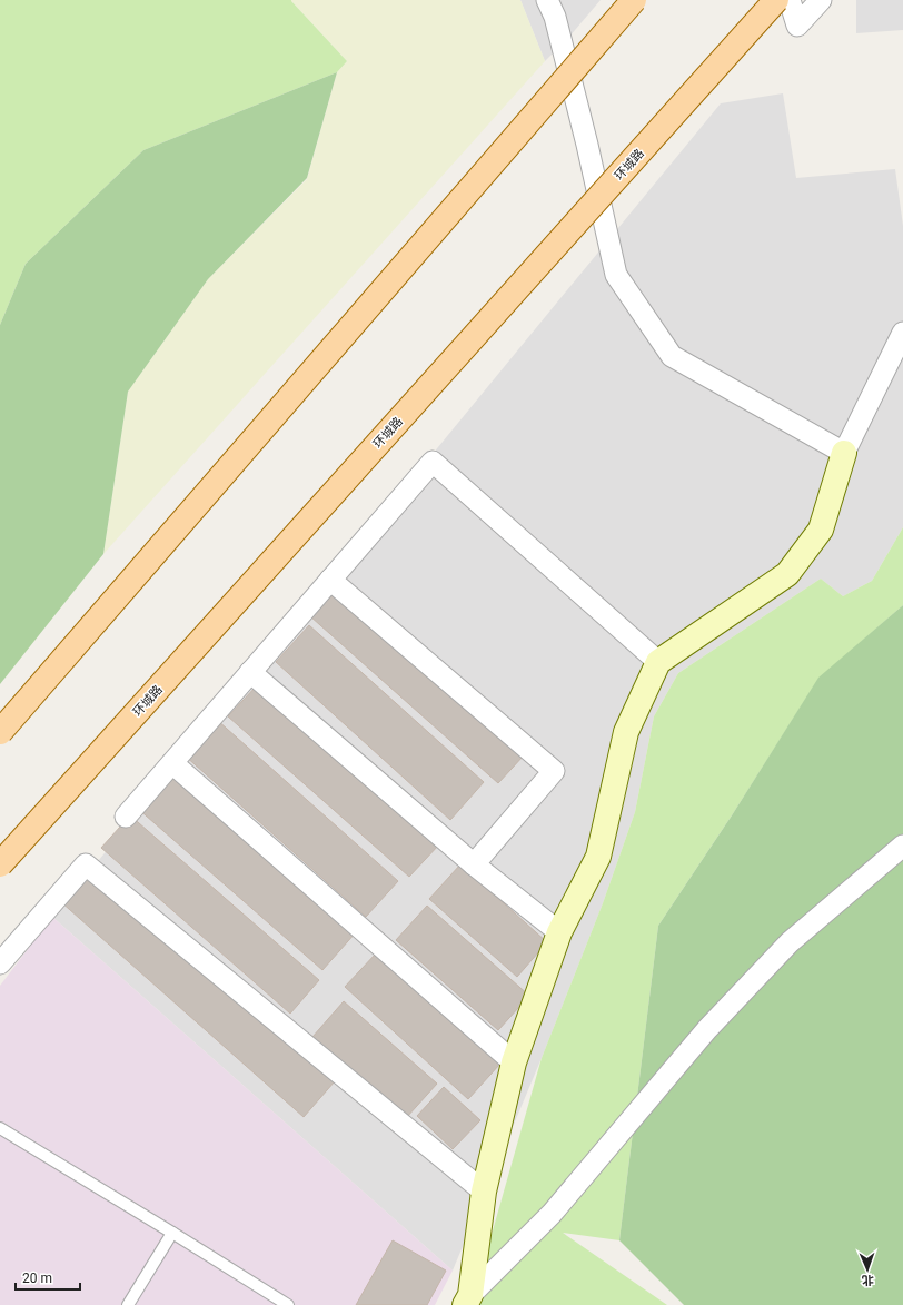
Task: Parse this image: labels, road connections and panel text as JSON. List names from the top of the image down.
{
  "streets": {
    "main road": ["环城路"]
  },
  "scale_bar": "20 m",
  "north": "bottom"
}
